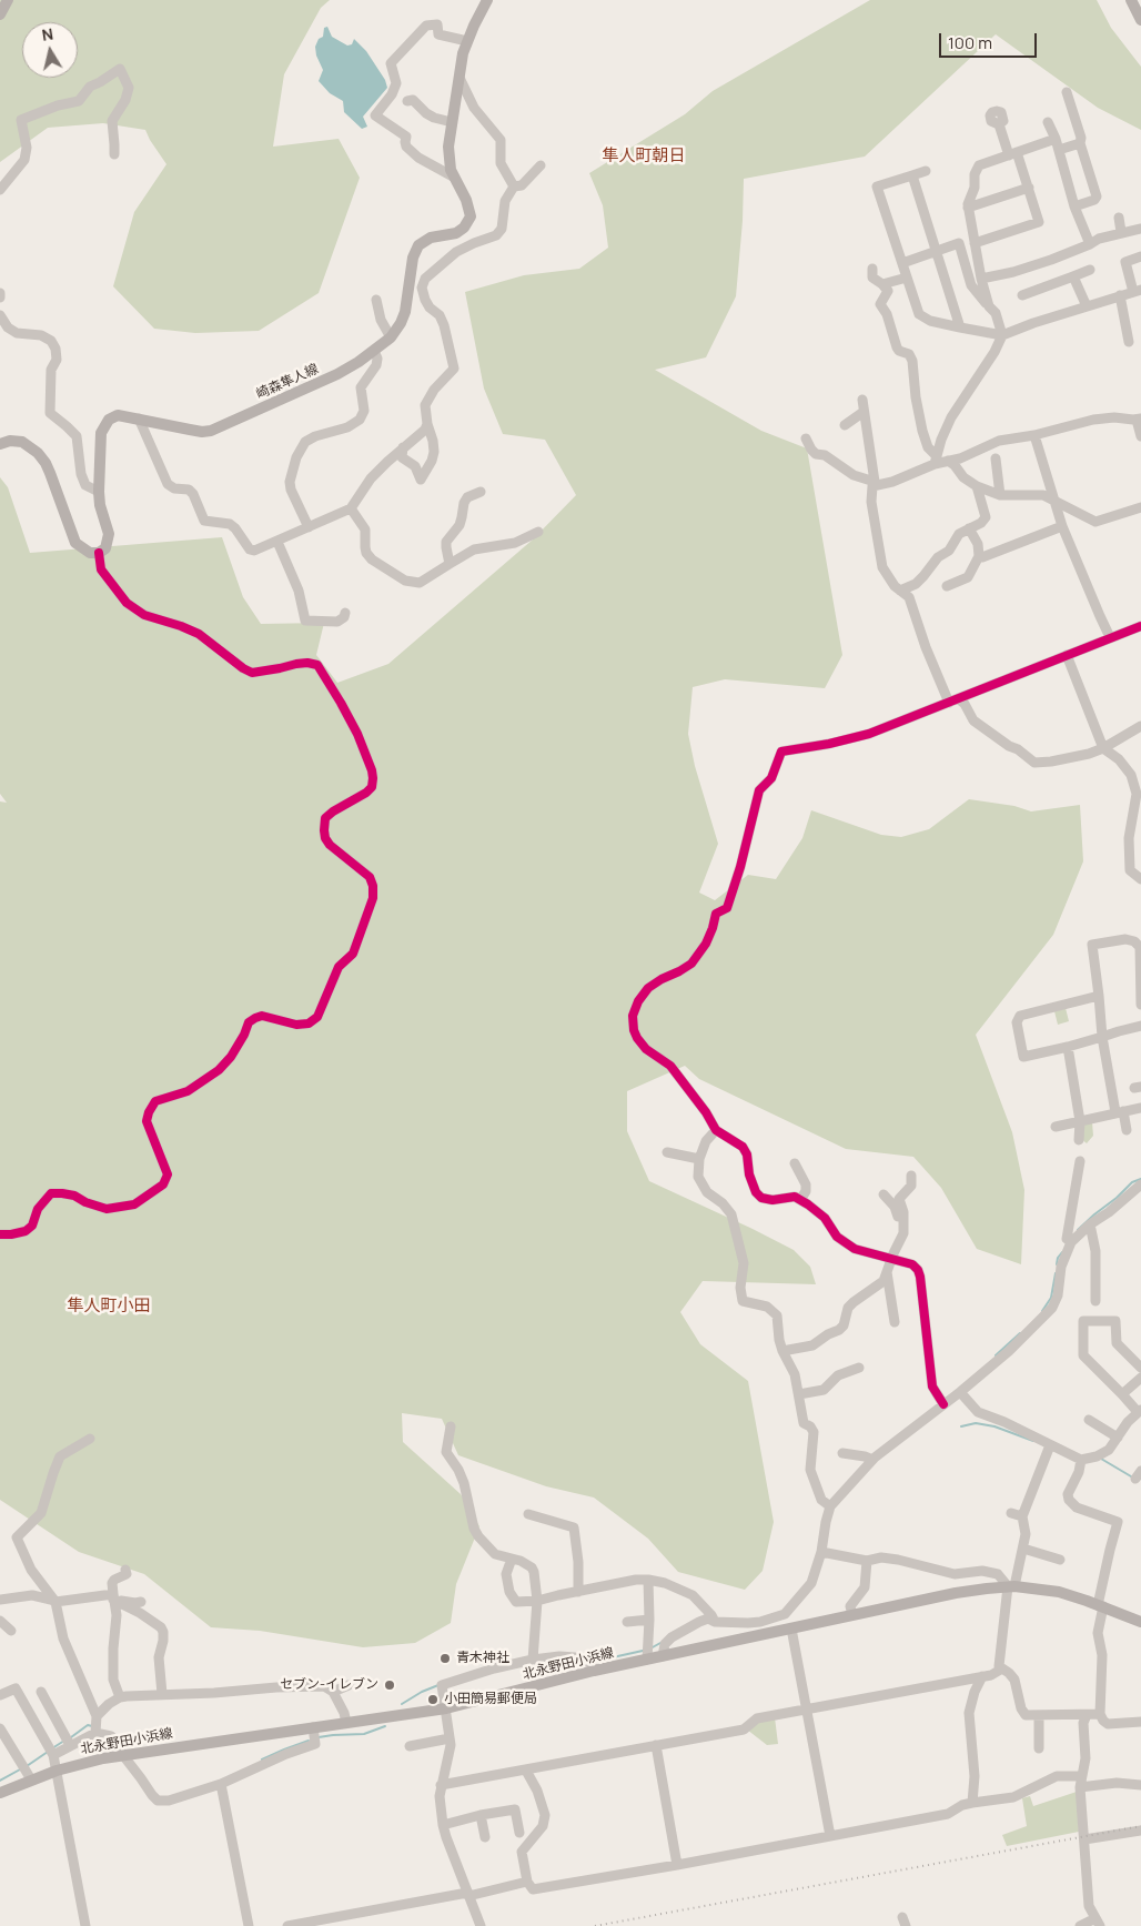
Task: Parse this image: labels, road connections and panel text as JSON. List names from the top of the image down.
{
  "streets": {
    "main road": ["崎森隼人線", "北永野田小浜線"]
  },
  "districts": ["隼人町朝日", "隼人町小田"],
  "places": ["青木神社", "セブン-イレブン", "小田簡易郵便局"],
  "scale_bar": "100 m",
  "north": "top"
}
